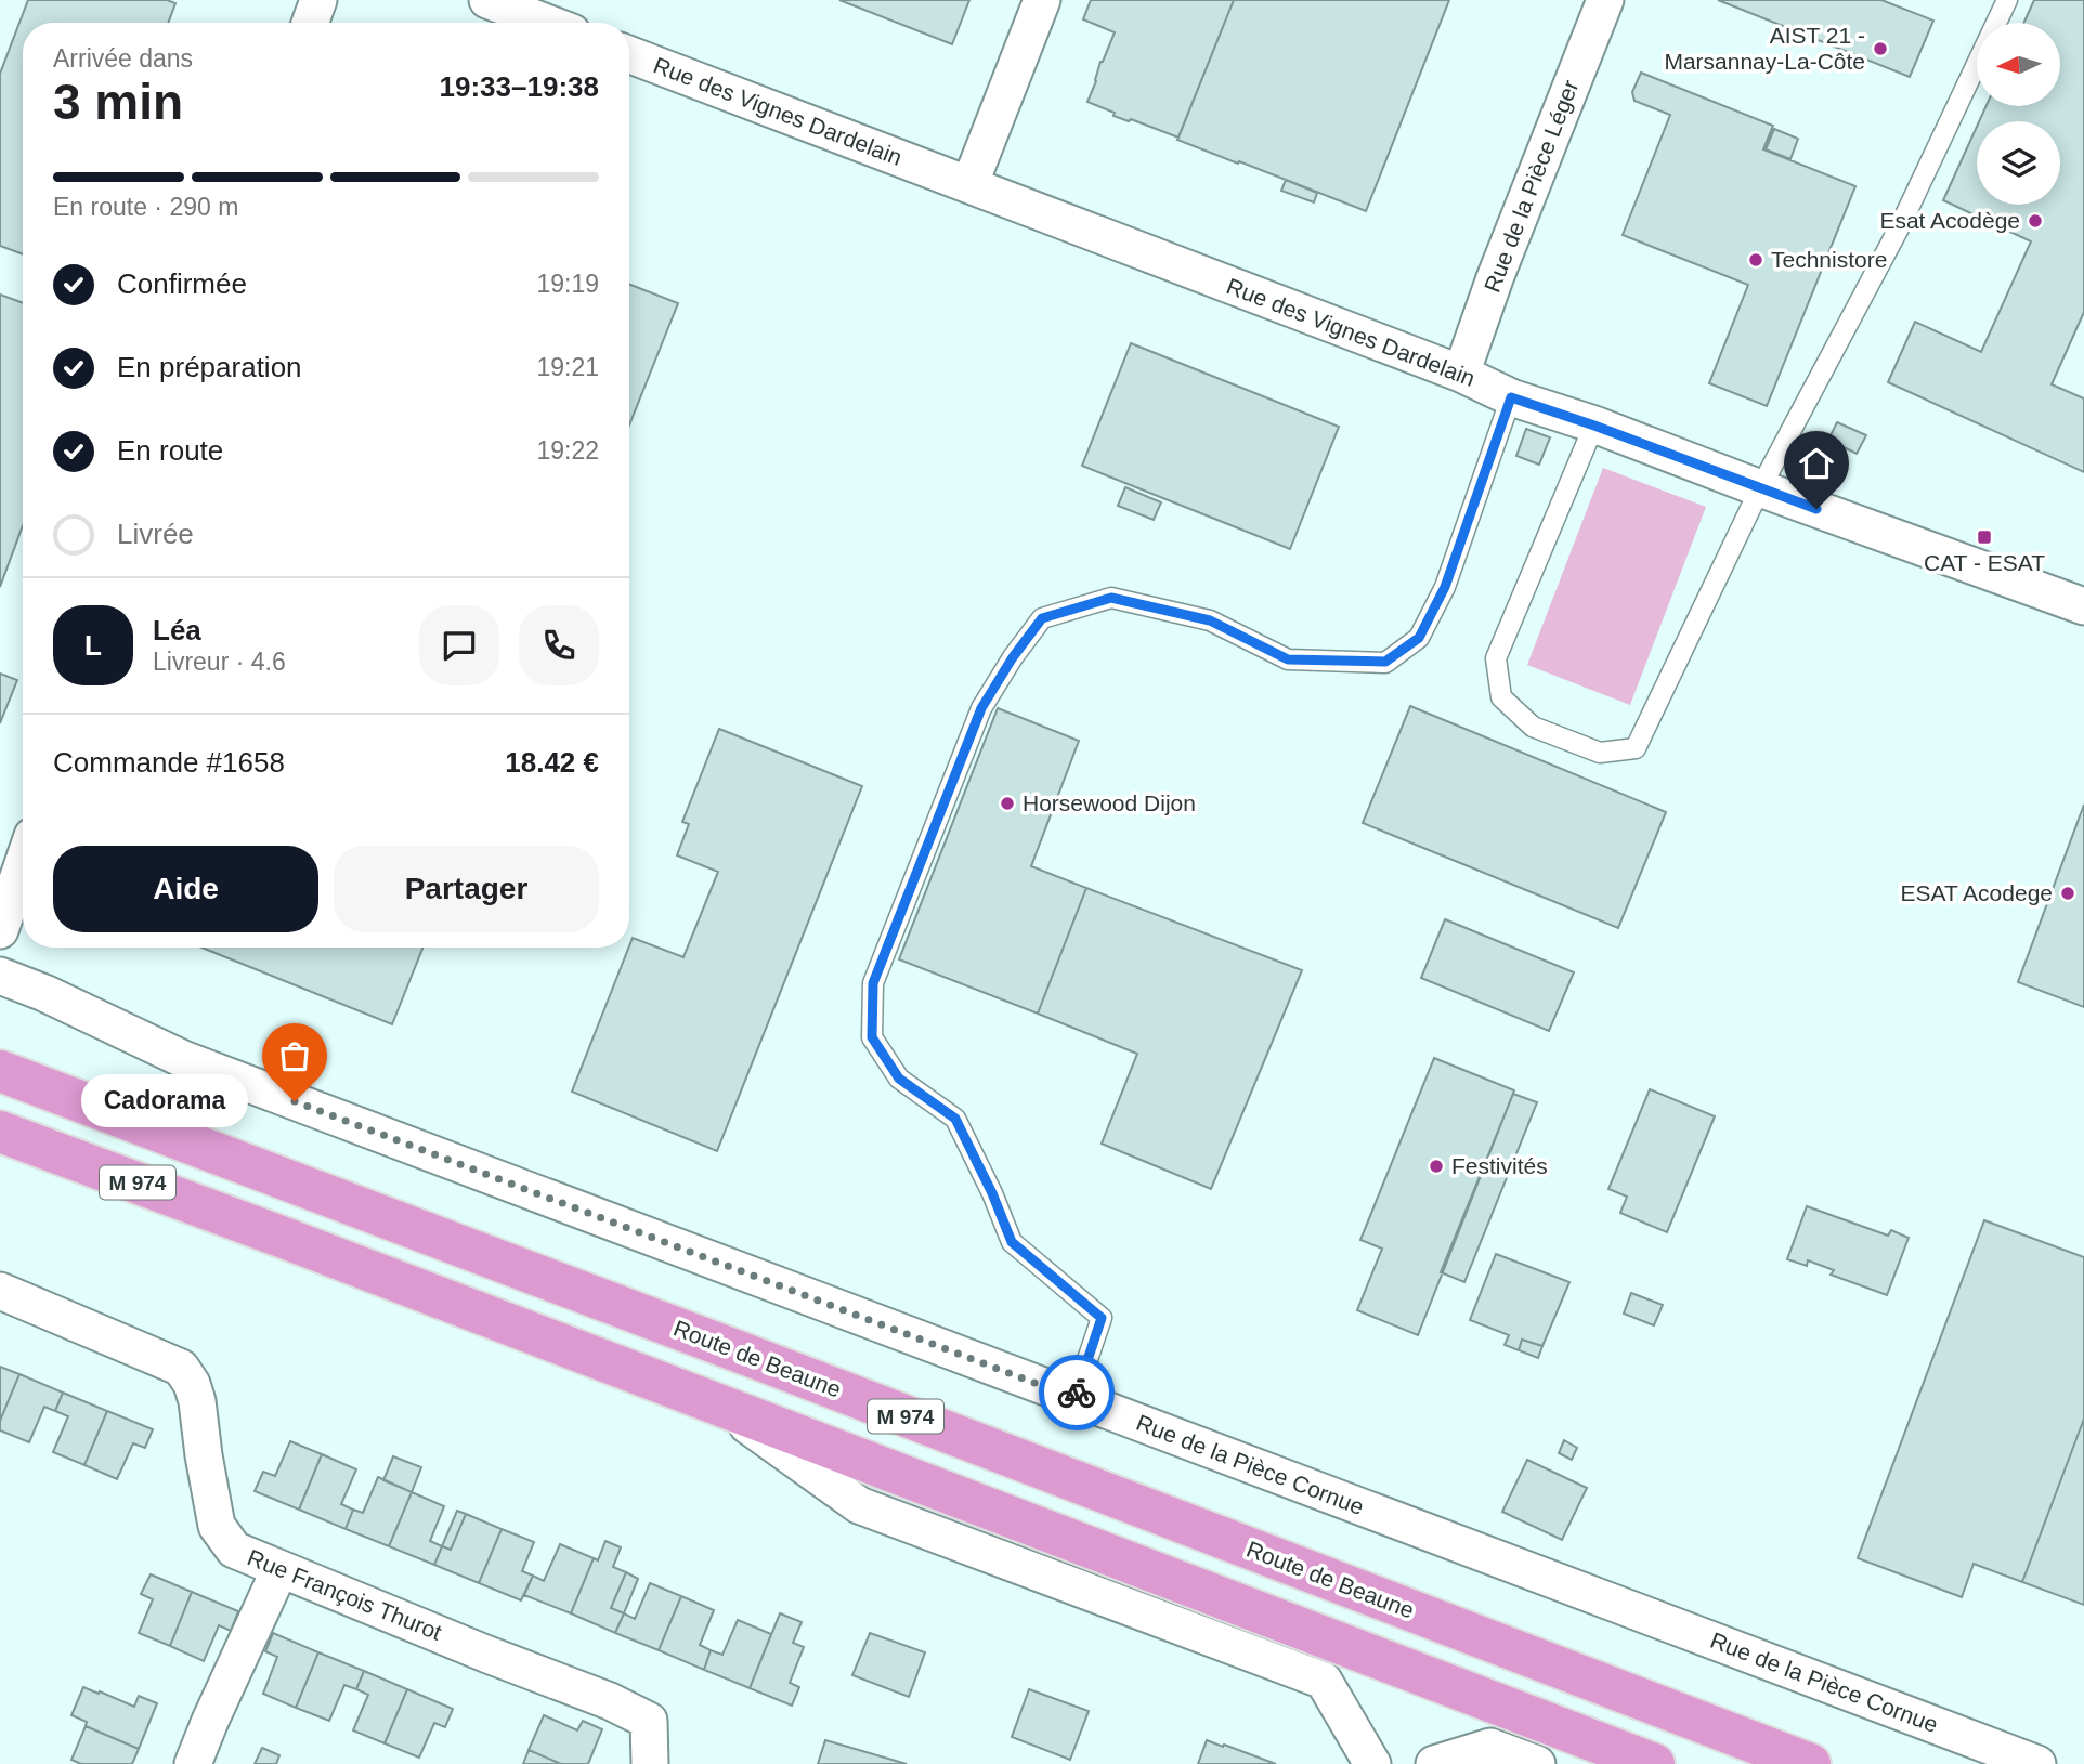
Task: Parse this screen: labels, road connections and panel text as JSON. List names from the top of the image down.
{
  "streets": {
    "main road": ["M 974", "Route de Beaune"],
    "street": [
      "Rue des Vignes Dardelain",
      "Rue de la Pièce Léger",
      "Rue de la Pièce Cornue",
      "Rue François Thurot"
    ]
  },
  "crossings": [
    ["Rue des Vignes Dardelain", "Rue de la Pièce Léger"]
  ],
  "places": {
    "other": [
      "AIST 21 - Marsannay-La-Côte",
      "Esat Acodège",
      "Technistore",
      "Horsewood Dijon",
      "ESAT Acodege",
      "Cadorama",
      "Festivités"
    ],
    "transit": ["CAT - ESAT"]
  },
  "north": "left",
  "page": {
    "heading": ["3 min", "Arrivée dans", "19:33–19:38"],
    "panel": [
      "Léa",
      "Livreur · 4.6",
      "Commande #1658",
      "18.42 €"
    ],
    "bar": "En route · 290 m",
    "list": [
      ["Confirmée", "19:19"],
      ["En préparation", "19:21"],
      ["En route", "19:22"],
      "Livrée"
    ],
    "round": "L",
    "buttons": ["Aide", "Partager"],
    "bubble": "Cadorama"
  }
}
